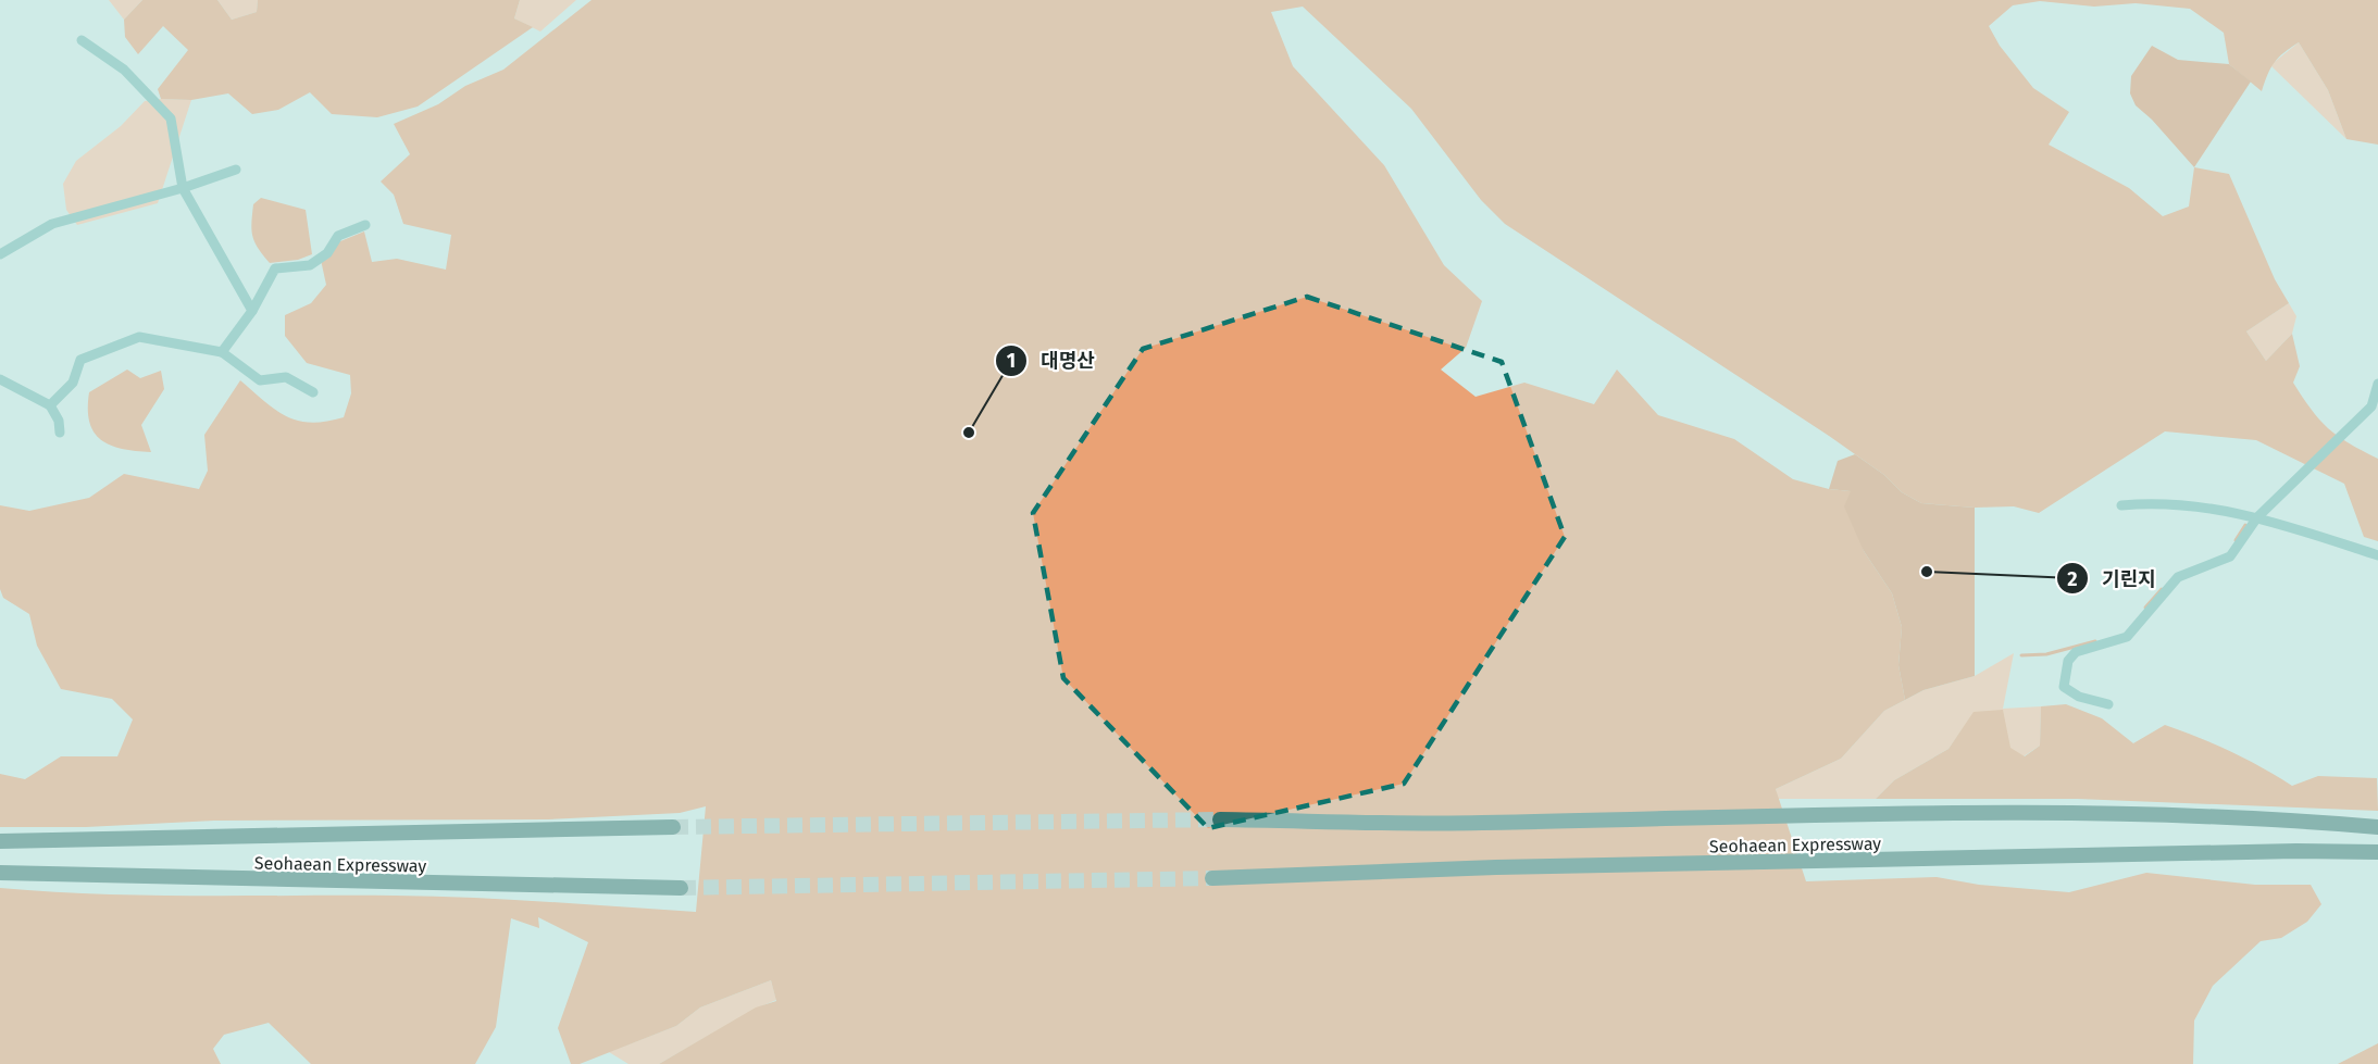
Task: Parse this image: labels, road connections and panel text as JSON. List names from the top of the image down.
{
  "streets": {
    "highway": ["Seohaean Expressway"]
  },
  "places": ["대명산", "기린지"]
}
